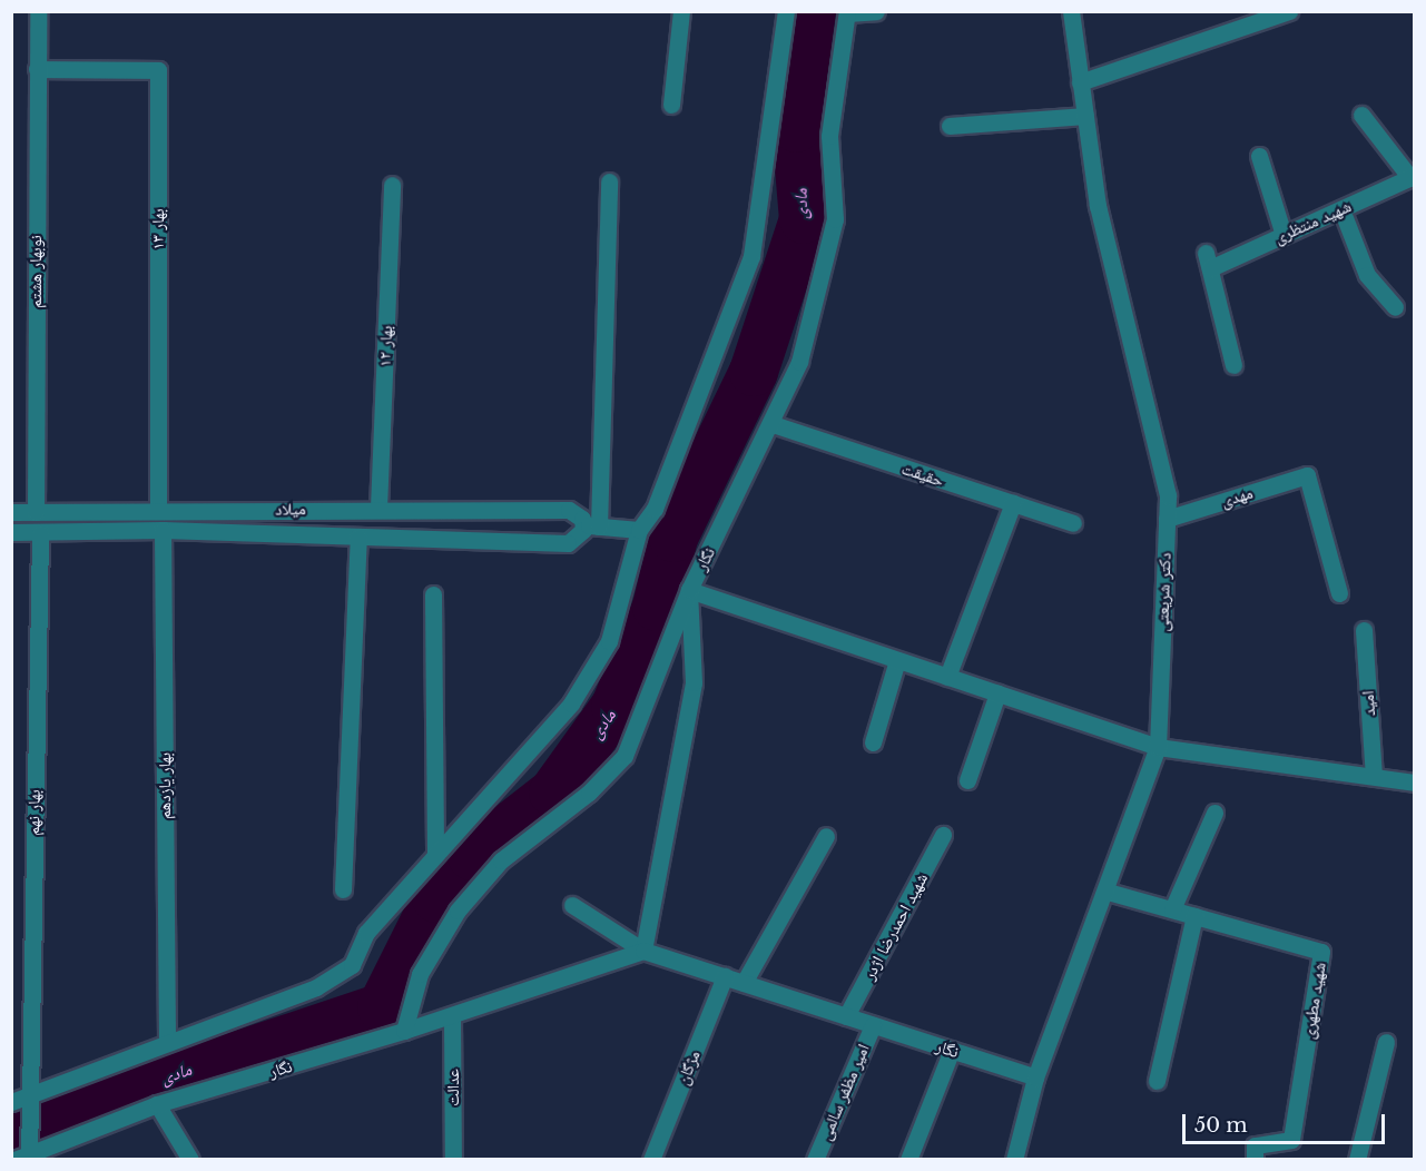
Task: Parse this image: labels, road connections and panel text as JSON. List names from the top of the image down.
{
  "streets": {
    "street": [
      "شهید منتظری",
      "بهار ۱۳",
      "نوبهار هشتم",
      "بهار ۱۲",
      "حقیقت",
      "مهدی",
      "میلاد",
      "نگار",
      "دکتر شریعتی",
      "امید",
      "بهار یازدهم",
      "بهار نهم",
      "شهید احمدرضا اژدر",
      "شهید مطهری",
      "مژگان",
      "عدالت",
      "امیر مظفر سالمی"
    ]
  },
  "crossings": [
    ["بهار ۱۳", "نوبهار هشتم"],
    ["بهار ۱۳", "میلاد"],
    ["نوبهار هشتم", "میلاد"],
    ["بهار ۱۲", "میلاد"],
    ["حقیقت", "نگار"],
    ["مهدی", "دکتر شریعتی"],
    ["میلاد", "بهار یازدهم"],
    ["میلاد", "بهار نهم"],
    ["نگار", "دکتر شریعتی"],
    ["نگار", "بهار نهم"],
    ["نگار", "شهید احمدرضا اژدر"],
    ["نگار", "مژگان"],
    ["نگار", "عدالت"],
    ["نگار", "امیر مظفر سالمی"],
    ["دکتر شریعتی", "شهید مطهری"]
  ],
  "water": ["مادی"],
  "scale_bar": "50 m"
}
